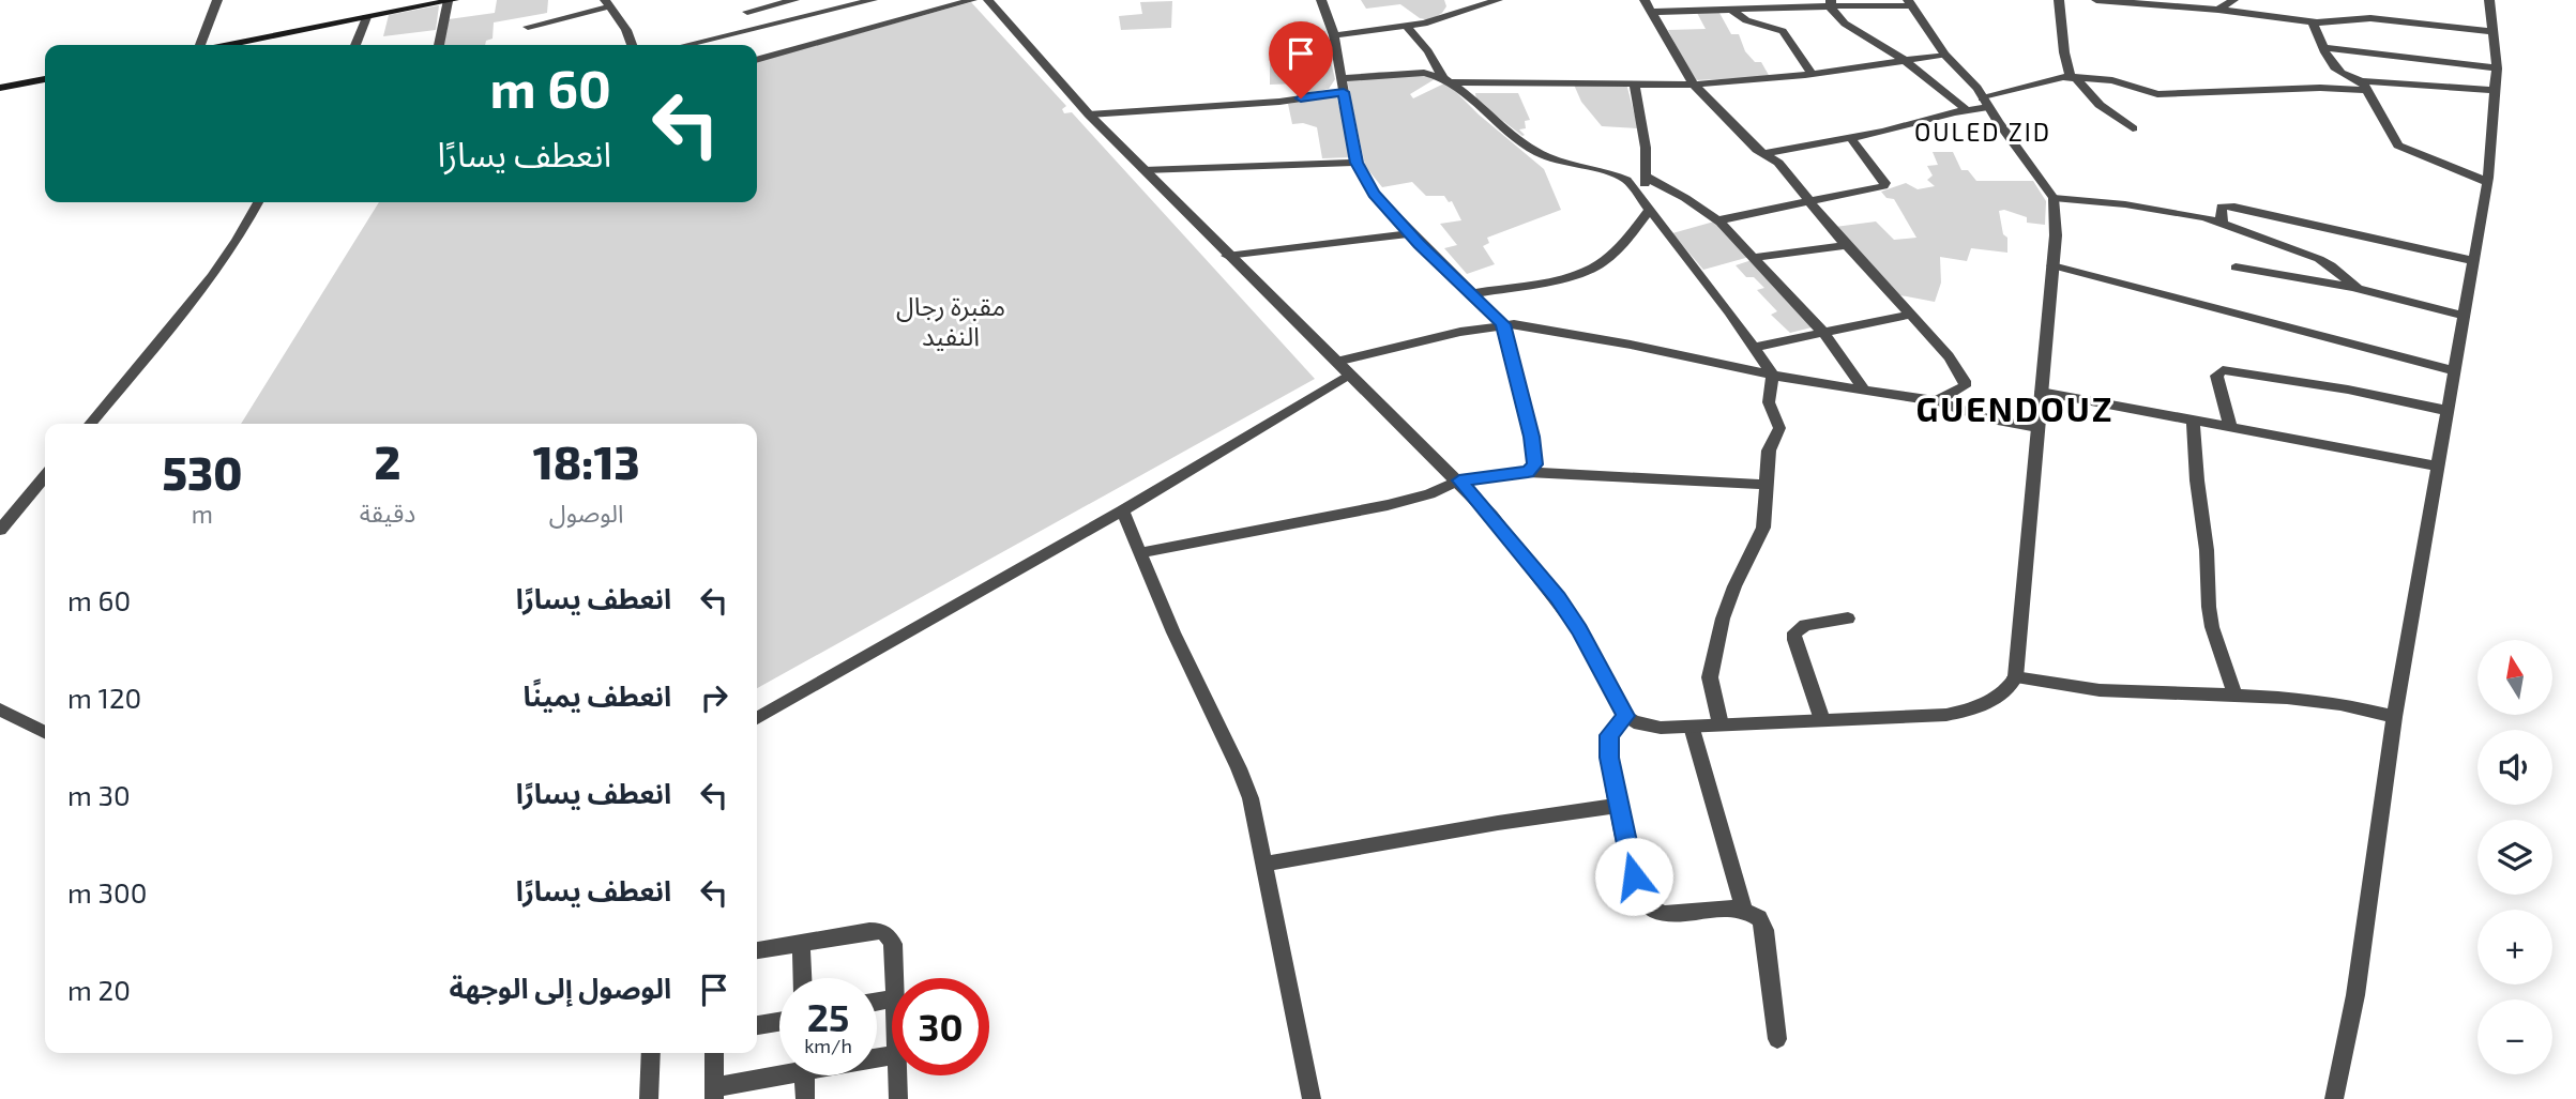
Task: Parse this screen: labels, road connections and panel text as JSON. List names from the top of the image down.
{
  "districts": ["OULED ZID", "GUENDOUZ"],
  "parks": ["مقبرة رجال النفيد"],
  "north": "top",
  "page": {
    "turn": ["60 m", "انعطف يسارًا"],
    "eta": [
      "18:13",
      "الوصول",
      "2",
      "دقيقة",
      "530",
      "m"
    ],
    "list": [
      {
        "name": "انعطف يسارًا",
        "value": "60 m"
      },
      {
        "name": "انعطف يمينًا",
        "value": "120 m"
      },
      {
        "name": "انعطف يسارًا",
        "value": "30 m"
      },
      {
        "name": "انعطف يسارًا",
        "value": "300 m"
      },
      {
        "name": "الوصول إلى الوجهة",
        "value": "20 m"
      }
    ],
    "map_buttons": ["+", "−"],
    "speed": "25 km/h",
    "limit": "30"
  }
}
